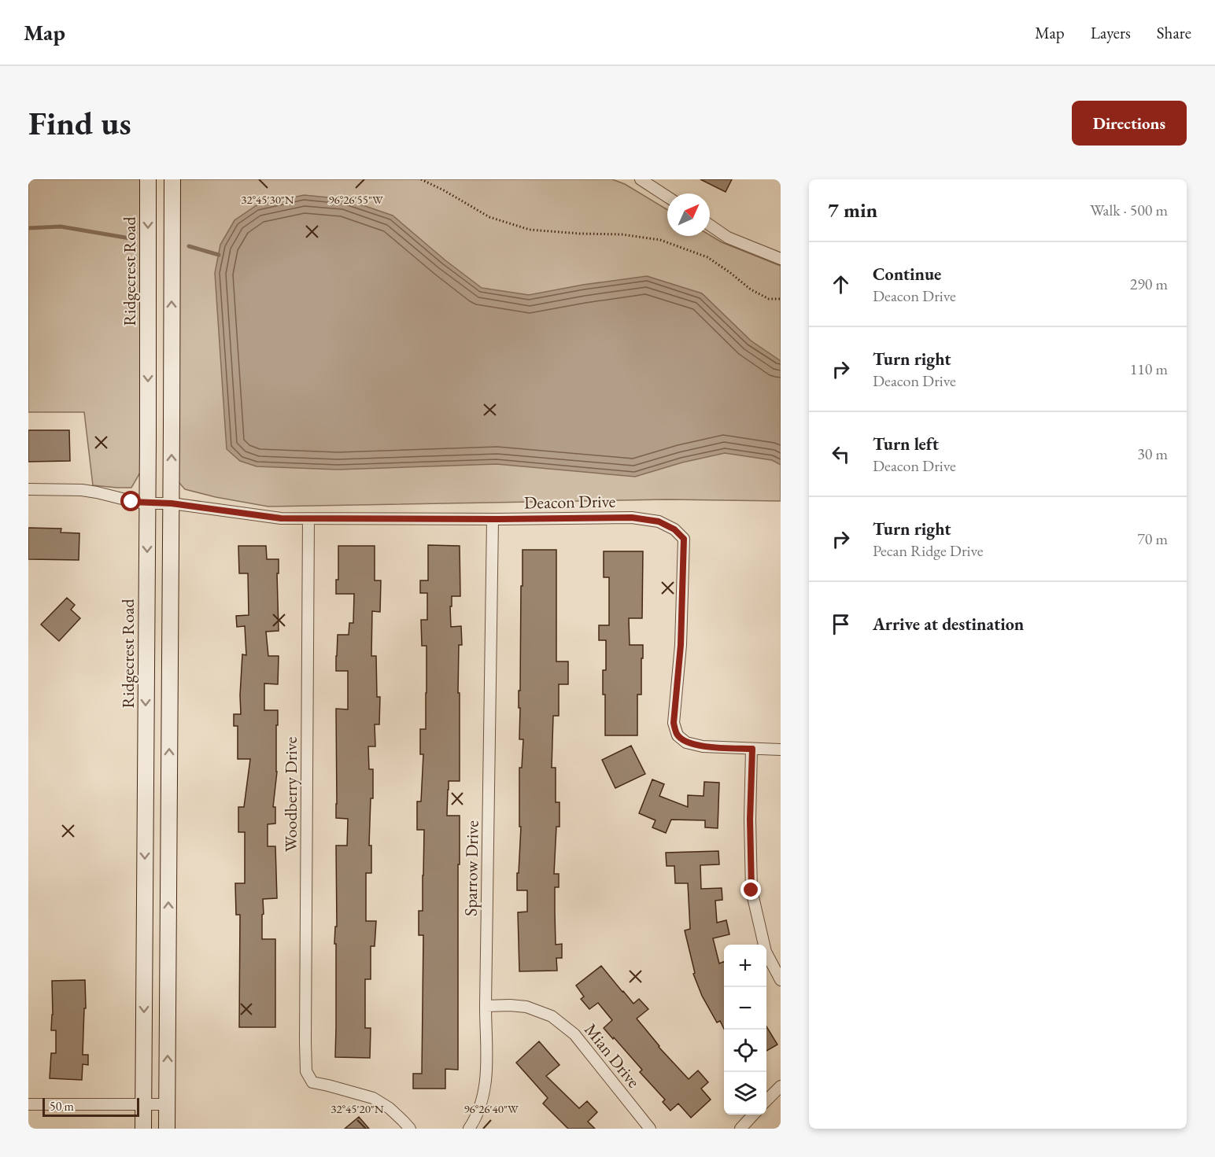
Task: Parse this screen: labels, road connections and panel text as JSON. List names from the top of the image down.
{
  "streets": {
    "main road": ["Ridgecrest Road"],
    "street": [
      "Deacon Drive",
      "Woodberry Drive",
      "Sparrow Drive",
      "Mian Drive"
    ]
  },
  "crossings": [
    ["Ridgecrest Road", "Deacon Drive"],
    ["Deacon Drive", "Woodberry Drive"],
    ["Deacon Drive", "Sparrow Drive"],
    ["Sparrow Drive", "Mian Drive"]
  ],
  "scale_bar": "50 m",
  "north": "top right",
  "page": {
    "header": "Map",
    "nav": ["Map", "Layers", "Share"],
    "buttons": "Directions",
    "title": "Find us",
    "heading": ["7 min", "Walk · 500 m"],
    "list": [
      ["Continue", "Deacon Drive", "290 m"],
      ["Turn right", "Deacon Drive", "110 m"],
      ["Turn left", "Deacon Drive", "30 m"],
      ["Turn right", "Pecan Ridge Drive", "70 m"],
      "Arrive at destination"
    ],
    "map_buttons": ["+", "−"],
    "scale": "50 m"
  },
  "coordinates": [
    "32°45'30\"N",
    "96°26'55\"W",
    "96°26'40\"W",
    "32°45'20\"N"
  ]
}
